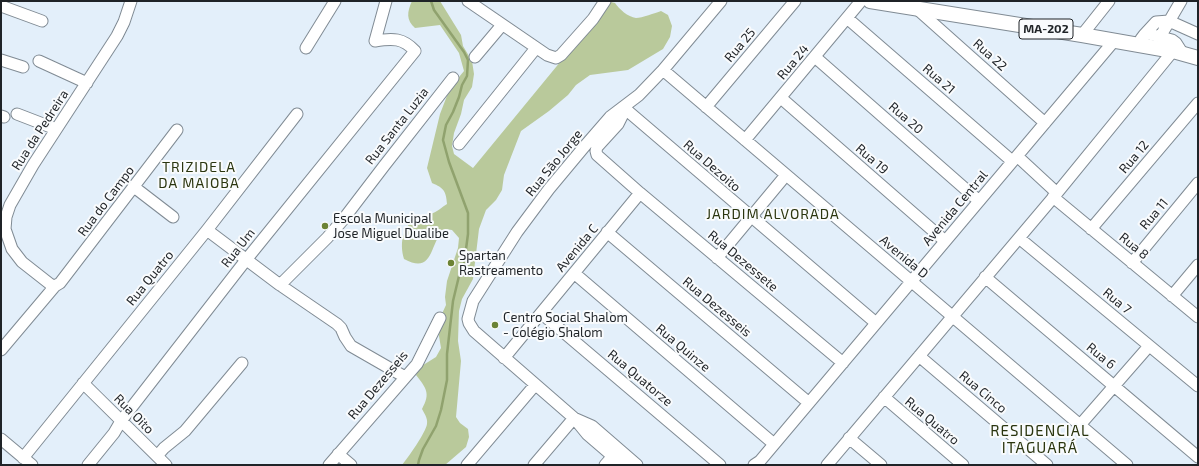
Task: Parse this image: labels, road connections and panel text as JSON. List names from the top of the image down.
{
  "streets": {
    "main road": ["MA-202"],
    "street": [
      "Rua 25",
      "Rua 22",
      "Rua 24",
      "Rua 21",
      "Rua 20",
      "Rua Santa Luzia",
      "Rua da Pedreira",
      "Rua 12",
      "Rua 19",
      "Rua São Jorge",
      "Rua Dezoito",
      "Rua do Campo",
      "Avenida Central",
      "Rua 11",
      "Rua 8",
      "Rua Um",
      "Avenida C",
      "Avenida D",
      "Rua Dezessete",
      "Rua Quatro",
      "Rua 7",
      "Rua Dezesseis",
      "Rua Quinze",
      "Rua 6",
      "Rua Quatorze",
      "Rua Cinco",
      "Rua Oito"
    ]
  },
  "crossings": [
    ["MA-202", "Rua 22"],
    ["MA-202", "Avenida Central"],
    ["Rua 25", "Avenida D"],
    ["Rua 22", "Avenida Central"],
    ["Rua 24", "Rua 21"],
    ["Rua 24", "Rua 20"],
    ["Rua 24", "Rua 19"],
    ["Rua 24", "Avenida D"],
    ["Rua 21", "Avenida Central"],
    ["Rua 21", "Rua 8"],
    ["Rua 20", "Avenida Central"],
    ["Rua da Pedreira", "Rua do Campo"],
    ["Rua 12", "Rua 8"],
    ["Rua 19", "Avenida Central"],
    ["Rua São Jorge", "Rua Dezoito"],
    ["Rua São Jorge", "Avenida C"],
    ["Rua São Jorge", "Avenida D"],
    ["Rua São Jorge", "Rua Dezessete"],
    ["Rua Dezoito", "Avenida Central"],
    ["Rua Dezoito", "Rua Dezessete"],
    ["Avenida Central", "Rua 8"],
    ["Avenida Central", "Avenida D"],
    ["Avenida Central", "Rua Dezessete"],
    ["Avenida Central", "Rua Dezesseis"],
    ["Avenida Central", "Rua Quinze"],
    ["Rua 11", "Rua 8"],
    ["Rua Um", "Rua Oito"],
    ["Avenida C", "Rua Dezessete"],
    ["Avenida C", "Rua Dezesseis"],
    ["Avenida C", "Rua Quinze"],
    ["Avenida C", "Rua Quatorze"],
    ["Rua Quatro", "Rua Oito"]
  ],
  "districts": ["TRIZIDELA DA MAIOBA", "JARDIM ALVORADA", "RESIDENCIAL ITAGUARÁ"],
  "places": ["Escola Municipal Jose Miguel Dualibe", "Spartan Rastreamento", "Centro Social Shalom - Colégio Shalom"]
}
